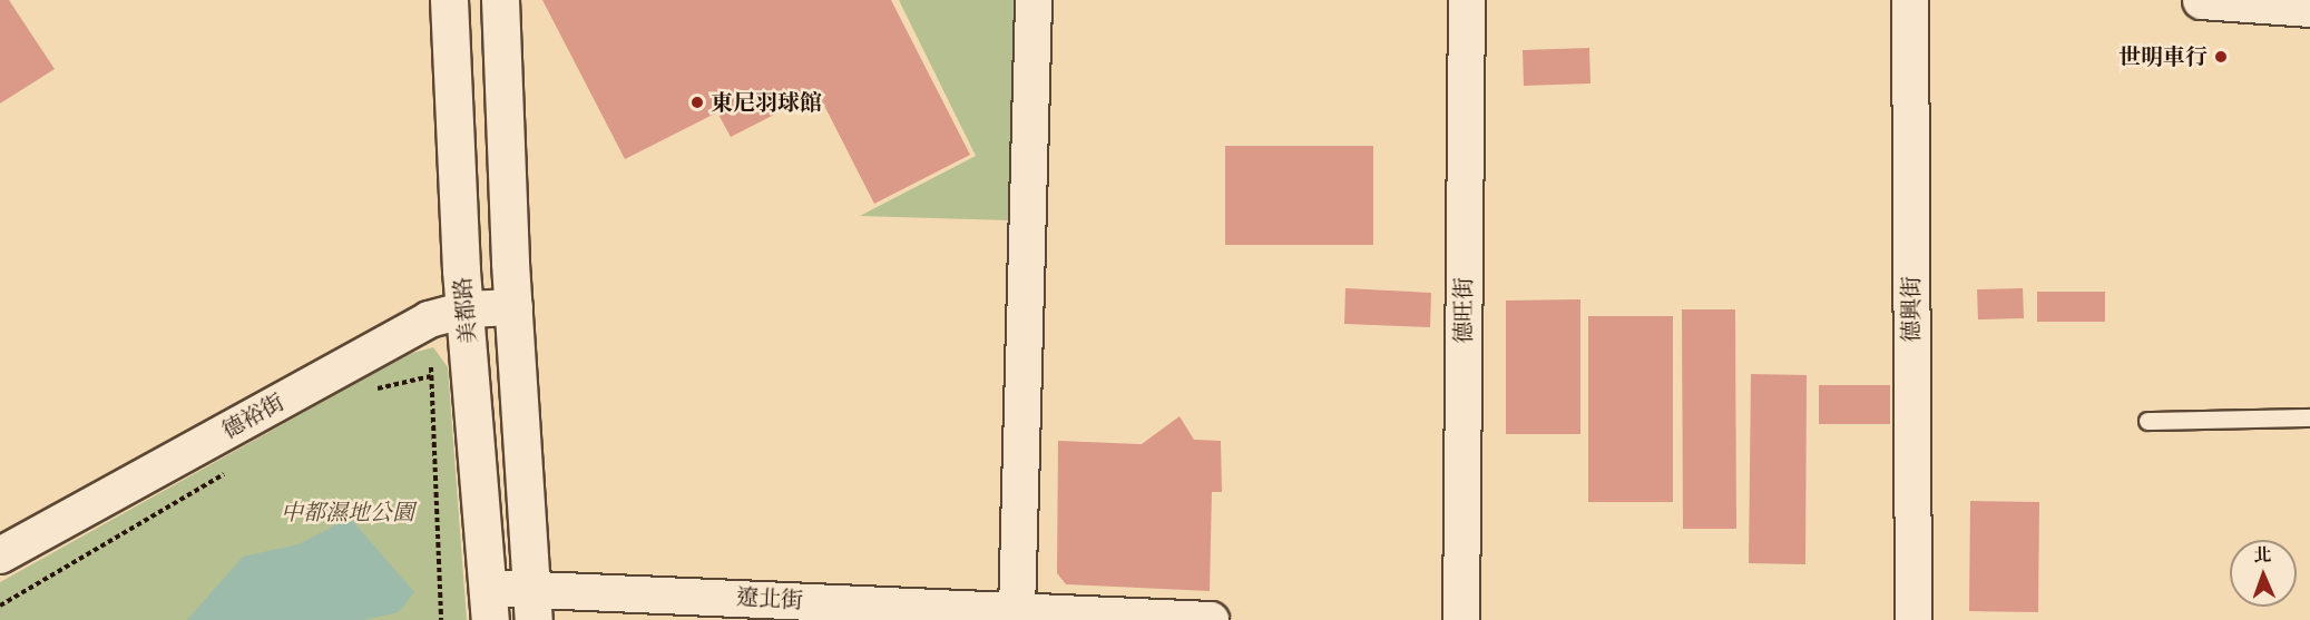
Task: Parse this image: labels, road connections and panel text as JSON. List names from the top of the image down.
{
  "streets": {
    "street": [
      "德興街",
      "美都路",
      "德旺街",
      "德裕街",
      "遼北街"
    ]
  },
  "crossings": [
    ["美都路", "德裕街"],
    ["美都路", "遼北街"]
  ],
  "parks": ["中都濕地公園"],
  "places": ["世明車行", "東尼羽球館"],
  "north": "top"
}
